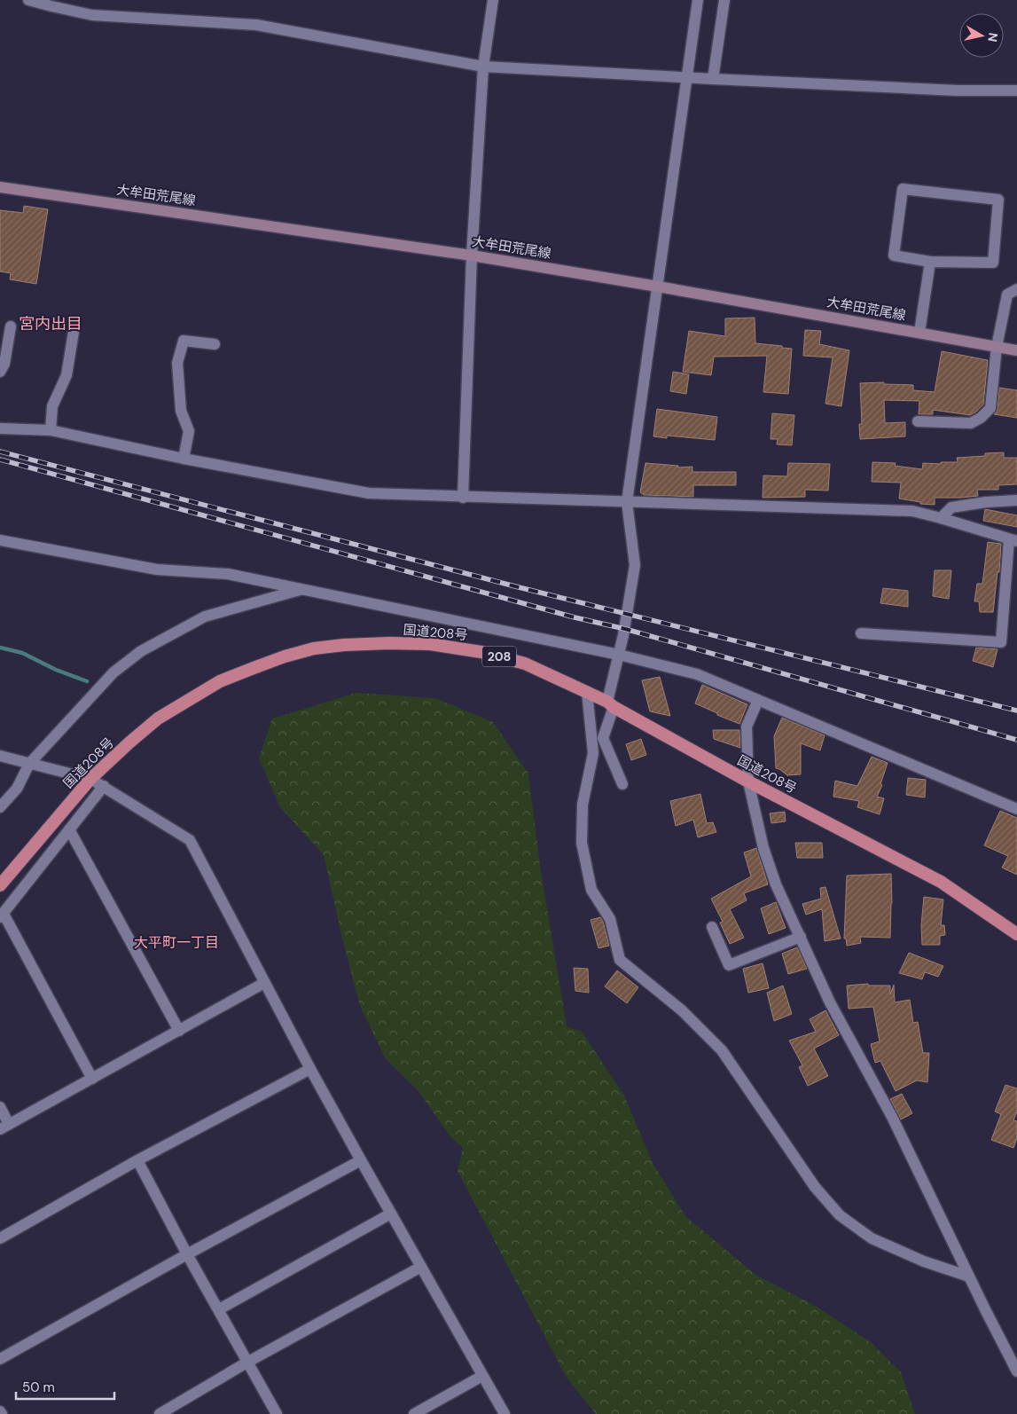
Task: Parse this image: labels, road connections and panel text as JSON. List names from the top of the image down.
{
  "streets": {
    "highway": ["国道208号", "208"],
    "main road": ["大牟田荒尾線"]
  },
  "districts": ["宮内出目", "大平町一丁目"],
  "scale_bar": "50 m",
  "north": "right"
}
